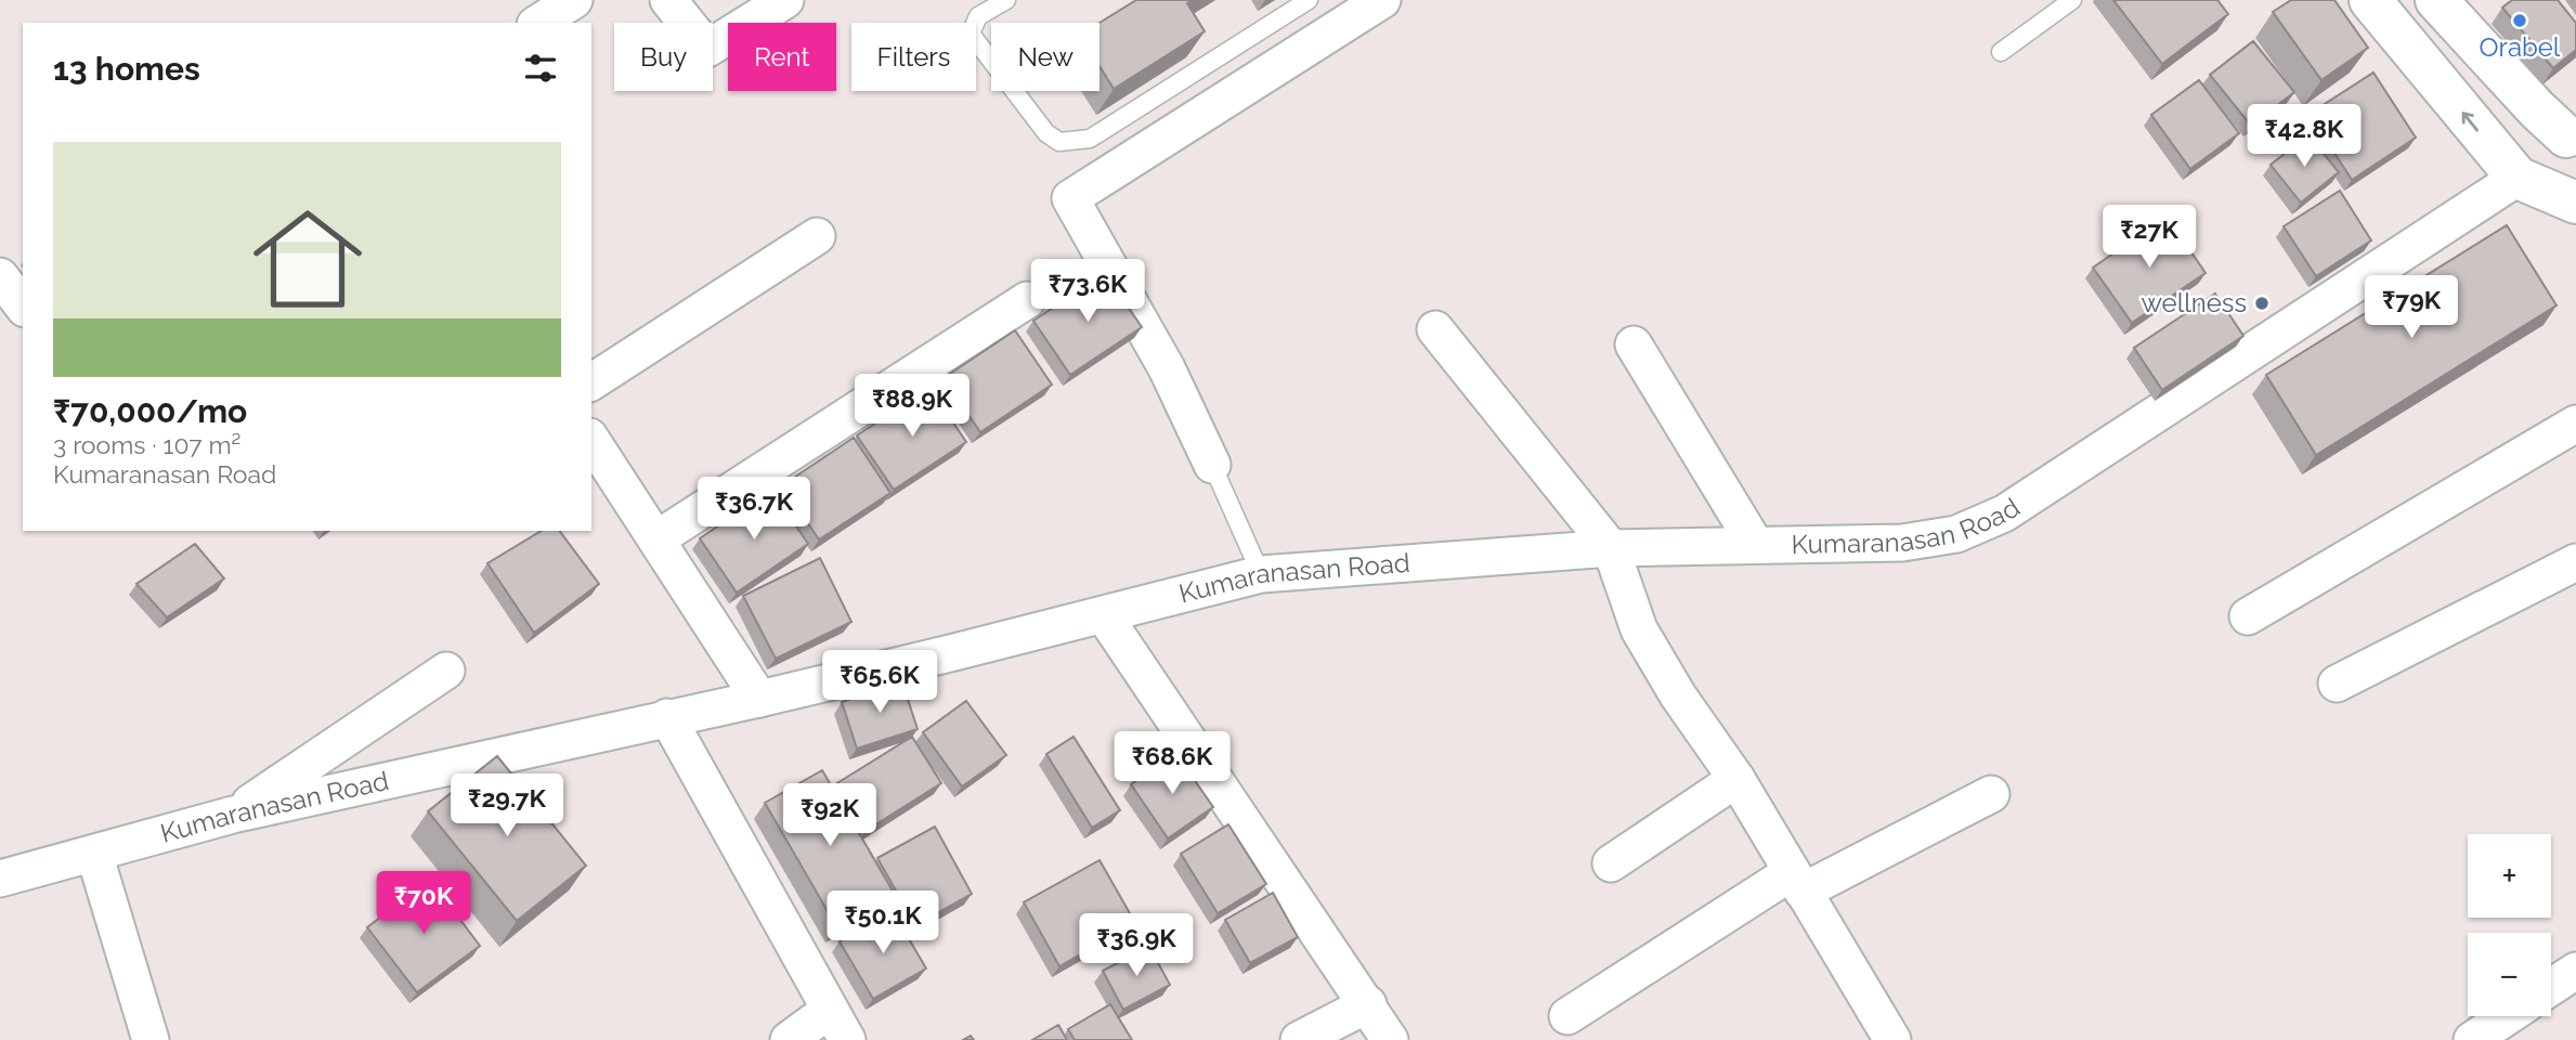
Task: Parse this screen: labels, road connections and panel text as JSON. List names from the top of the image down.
{
  "streets": {
    "street": ["Kumaranasan Road"]
  },
  "places": ["Orabel", "wellness"],
  "page": {
    "chip": [
      "Buy",
      "Rent",
      "Filters",
      "New"
    ],
    "heading": "13 homes",
    "price": [
      "₹42.8K",
      "₹27K",
      "₹73.6K",
      "₹79K",
      "₹88.9K",
      "₹36.7K",
      "₹65.6K",
      "₹68.6K",
      "₹29.7K",
      "₹92K",
      "₹70K",
      "₹50.1K",
      "₹36.9K"
    ],
    "list": [
      {
        "name": "₹70,000/mo",
        "note": "3 rooms · 107 m² · Kumaranasan Road"
      }
    ],
    "map_buttons": ["+", "−"]
  }
}
